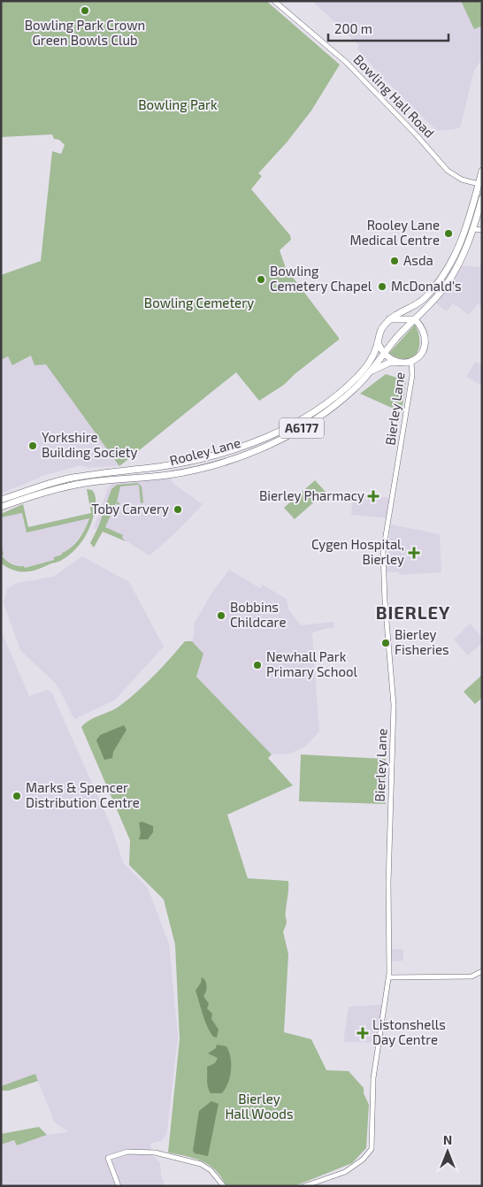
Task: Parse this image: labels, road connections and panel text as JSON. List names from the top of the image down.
{
  "streets": {
    "highway": ["A6177", "Rooley Lane"],
    "street": ["Bowling Hall Road", "Bierley Lane"]
  },
  "crossings": [
    ["Bowling Hall Road", "Rooley Lane"]
  ],
  "districts": ["BIERLEY"],
  "parks": ["Bowling Park", "Bowling Cemetery", "Bierley Hall Woods"],
  "places": {
    "other": [
      "Bowling Park Crown Green Bowls Club",
      "Rooley Lane Medical Centre",
      "Asda",
      "Bowling Cemetery Chapel",
      "McDonald's",
      "Yorkshire Building Society",
      "Toby Carvery",
      "Bobbins Childcare",
      "Bierley Fisheries",
      "Newhall Park Primary School",
      "Marks & Spencer Distribution Centre"
    ],
    "health": ["Bierley Pharmacy", "Cygen Hospital, Bierley", "Listonshells Day Centre"]
  },
  "scale_bar": "200 m",
  "north": "top"
}
